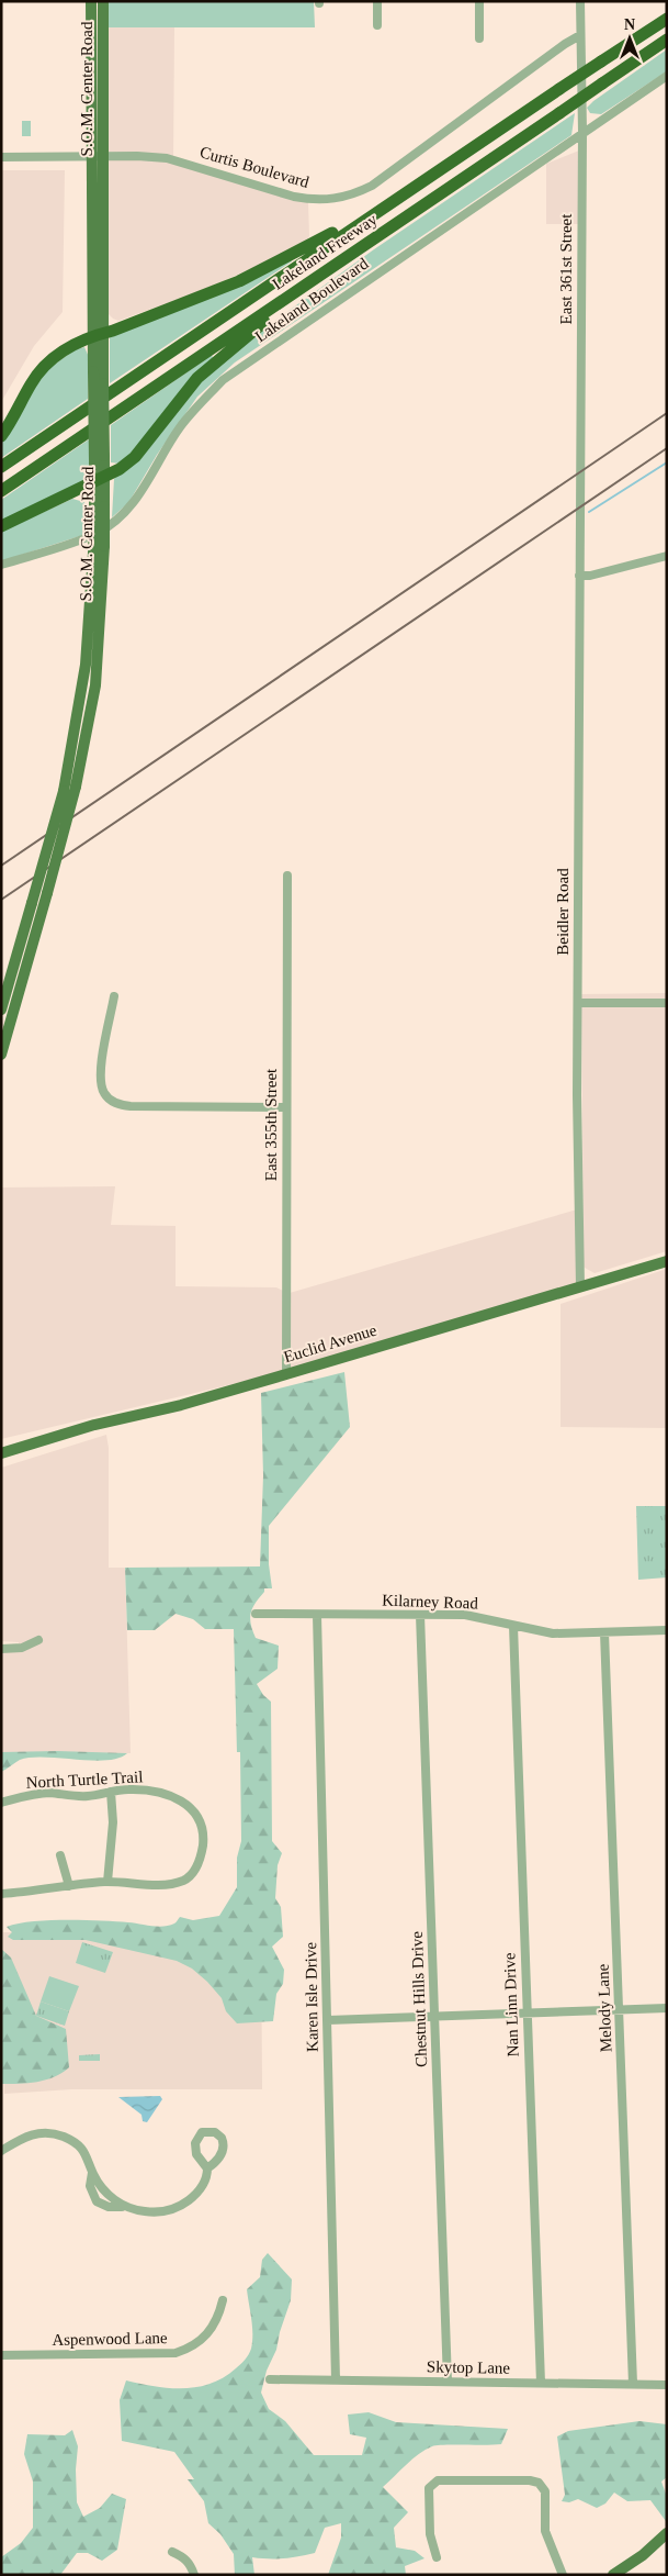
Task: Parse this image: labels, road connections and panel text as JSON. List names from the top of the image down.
{
  "streets": {
    "highway": ["Lakeland Freeway"],
    "main road": ["S.O.M. Center Road", "Euclid Avenue"],
    "street": [
      "Curtis Boulevard",
      "East 361st Street",
      "Lakeland Boulevard",
      "Beidler Road",
      "East 355th Street",
      "Kilarney Road",
      "North Turtle Trail",
      "Karen Isle Drive",
      "Chestnut Hills Drive",
      "Nan Linn Drive",
      "Melody Lane",
      "Aspenwood Lane",
      "Skytop Lane"
    ]
  },
  "crossings": [
    ["S.O.M. Center Road", "Curtis Boulevard"],
    ["Curtis Boulevard", "East 361st Street"],
    ["East 361st Street", "Lakeland Boulevard"],
    ["East 361st Street", "Beidler Road"],
    ["Beidler Road", "Euclid Avenue"],
    ["East 355th Street", "Euclid Avenue"],
    ["Kilarney Road", "Karen Isle Drive"],
    ["Kilarney Road", "Chestnut Hills Drive"],
    ["Kilarney Road", "Nan Linn Drive"],
    ["Kilarney Road", "Melody Lane"],
    ["Karen Isle Drive", "Skytop Lane"],
    ["Chestnut Hills Drive", "Skytop Lane"],
    ["Nan Linn Drive", "Skytop Lane"],
    ["Melody Lane", "Skytop Lane"]
  ],
  "north": "top"
}
